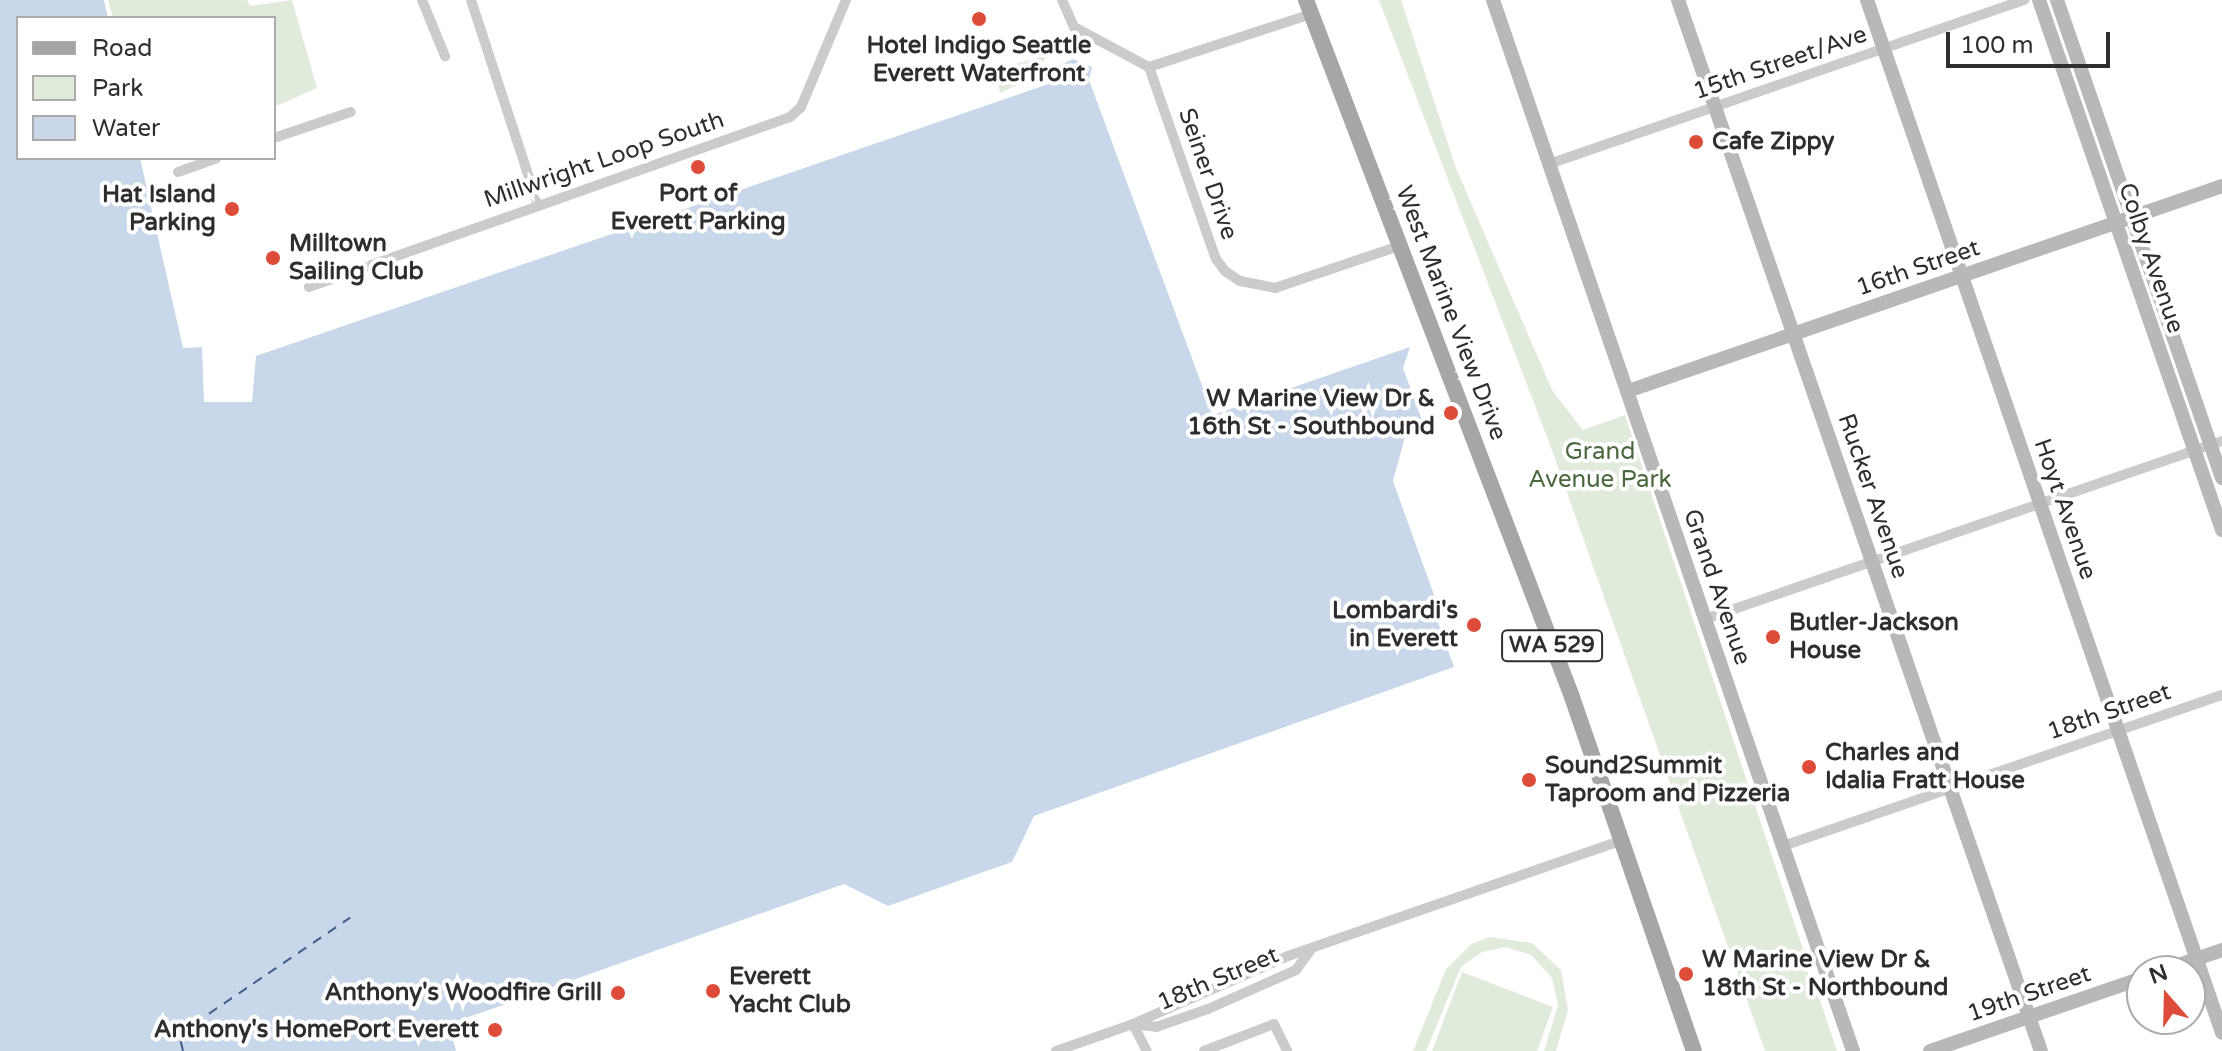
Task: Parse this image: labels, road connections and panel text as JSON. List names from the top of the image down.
{
  "streets": {
    "main road": ["West Marine View Drive", "WA 529"],
    "street": [
      "15th Street/Ave",
      "Millwright Loop South",
      "Seiner Drive",
      "Colby Avenue",
      "16th Street",
      "Rucker Avenue",
      "Hoyt Avenue",
      "Grand Avenue",
      "18th Street",
      "19th Street"
    ]
  },
  "crossings": [
    ["15th Street/Ave", "Rucker Avenue"],
    ["15th Street/Ave", "Hoyt Avenue"],
    ["15th Street/Ave", "Grand Avenue"],
    ["Seiner Drive", "West Marine View Drive"],
    ["Colby Avenue", "16th Street"],
    ["16th Street", "Rucker Avenue"],
    ["16th Street", "Hoyt Avenue"],
    ["16th Street", "Grand Avenue"],
    ["West Marine View Drive", "18th Street"],
    ["Rucker Avenue", "18th Street"],
    ["Rucker Avenue", "19th Street"],
    ["Hoyt Avenue", "18th Street"],
    ["Grand Avenue", "18th Street"]
  ],
  "parks": ["Grand Avenue Park"],
  "places": [
    "Hotel Indigo Seattle Everett Waterfront",
    "Cafe Zippy",
    "Port of Everett Parking",
    "Hat Island Parking",
    "Milltown Sailing Club",
    "W Marine View Dr & 16th St - Southbound",
    "Lombardi's in Everett",
    "Butler-Jackson House",
    "Charles and Idalia Fratt House",
    "Sound2Summit Taproom and Pizzeria",
    "W Marine View Dr & 18th St - Northbound",
    "Everett Yacht Club",
    "Anthony's Woodfire Grill",
    "Anthony's HomePort Everett"
  ],
  "legend": ["Road", "Park", "Water"],
  "scale_bar": "100 m",
  "north": "top"
}
